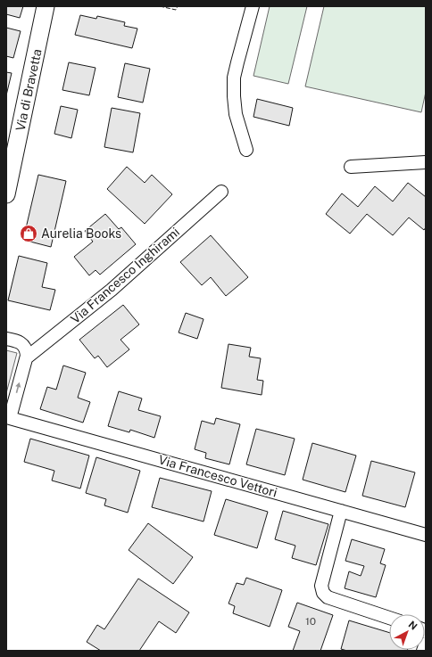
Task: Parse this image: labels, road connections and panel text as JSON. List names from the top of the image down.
{
  "streets": {
    "main road": ["Via di Bravetta"],
    "street": ["Via Francesco Inghirami", "Via Francesco Vettori"]
  },
  "places": {
    "shop": ["Aurelia Books"]
  },
  "house_numbers": ["10"],
  "north": "top right"
}
